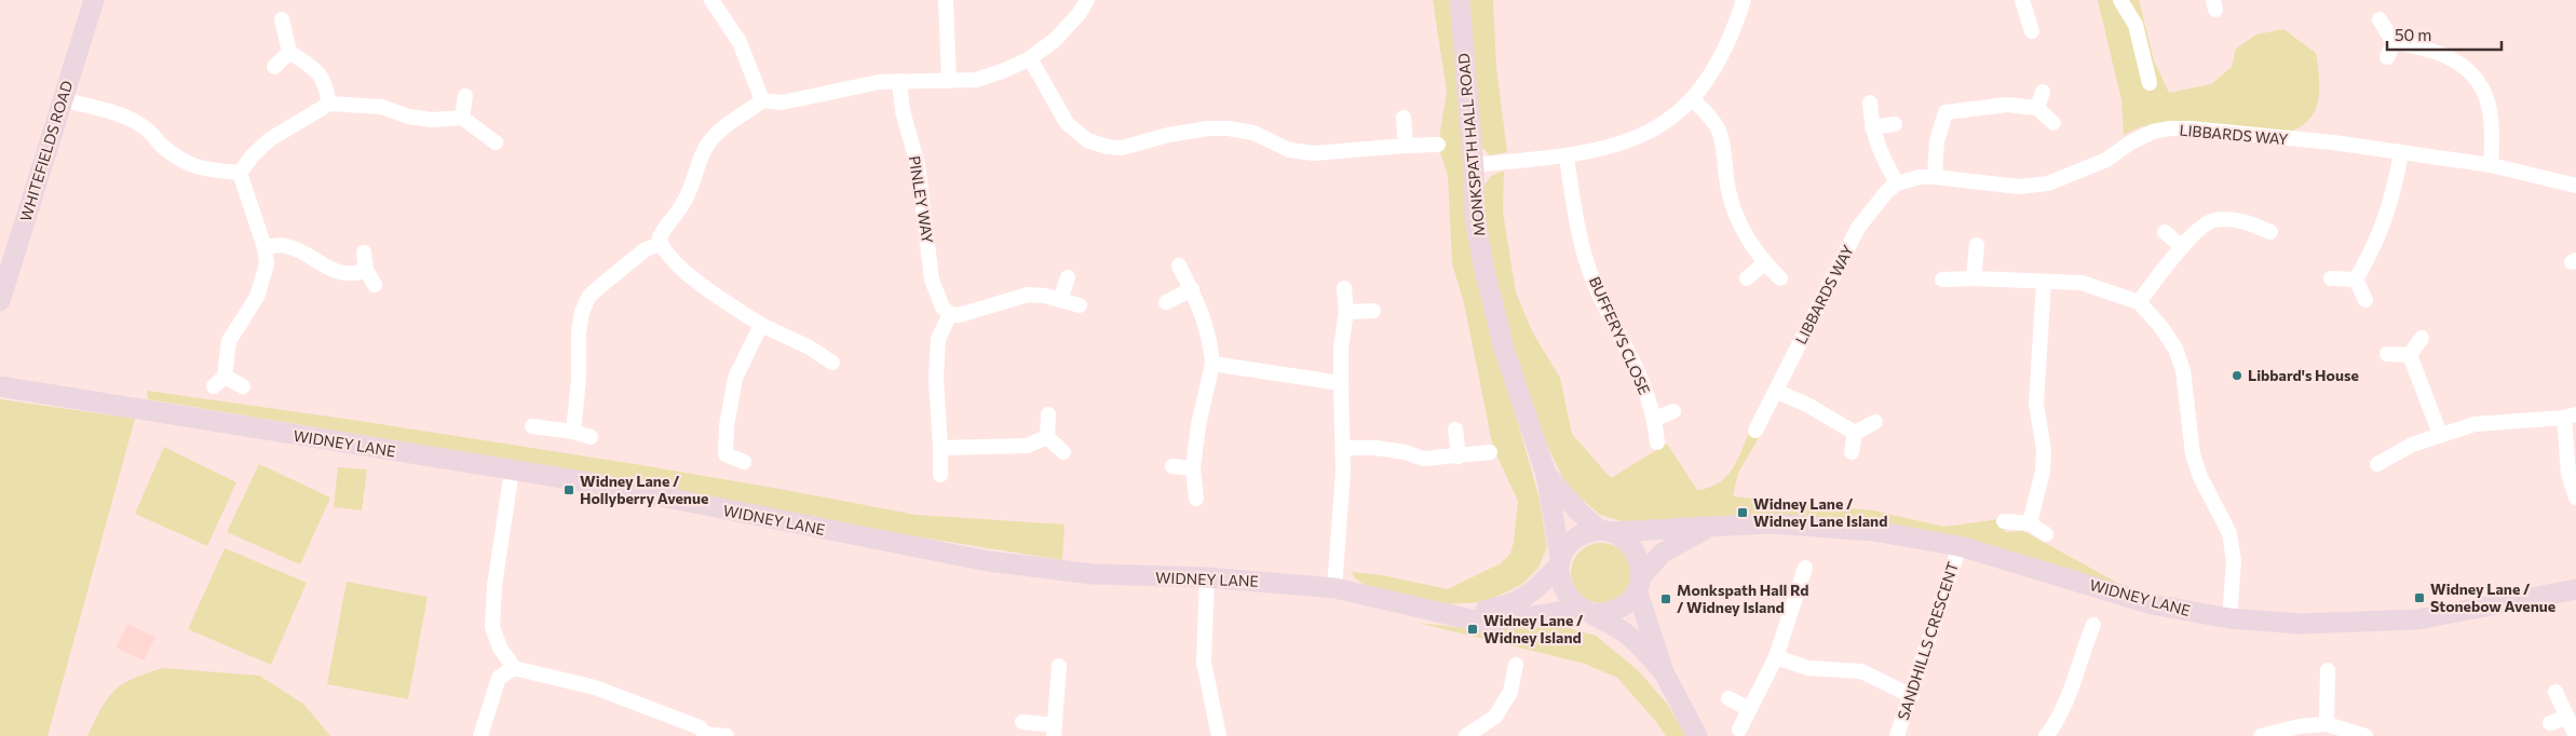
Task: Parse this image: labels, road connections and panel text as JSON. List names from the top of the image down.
{
  "streets": {
    "street": [
      "LIBBARDS WAY",
      "MONKSPATH HALL ROAD",
      "WHITEFIELDS ROAD",
      "PINLEY WAY",
      "BUFFERYS CLOSE",
      "WIDNEY LANE",
      "SANDHILLS CRESCENT"
    ]
  },
  "crossings": [
    ["MONKSPATH HALL ROAD", "WIDNEY LANE"],
    ["WIDNEY LANE", "SANDHILLS CRESCENT"]
  ],
  "places": {
    "other": ["Libbard's House"],
    "transit": [
      "Widney Lane / Hollyberry Avenue",
      "Widney Lane / Widney Lane Island",
      "Widney Lane / Stonebow Avenue",
      "Monkspath Hall Rd / Widney Island",
      "Widney Lane / Widney Island"
    ]
  },
  "scale_bar": "50 m"
}
